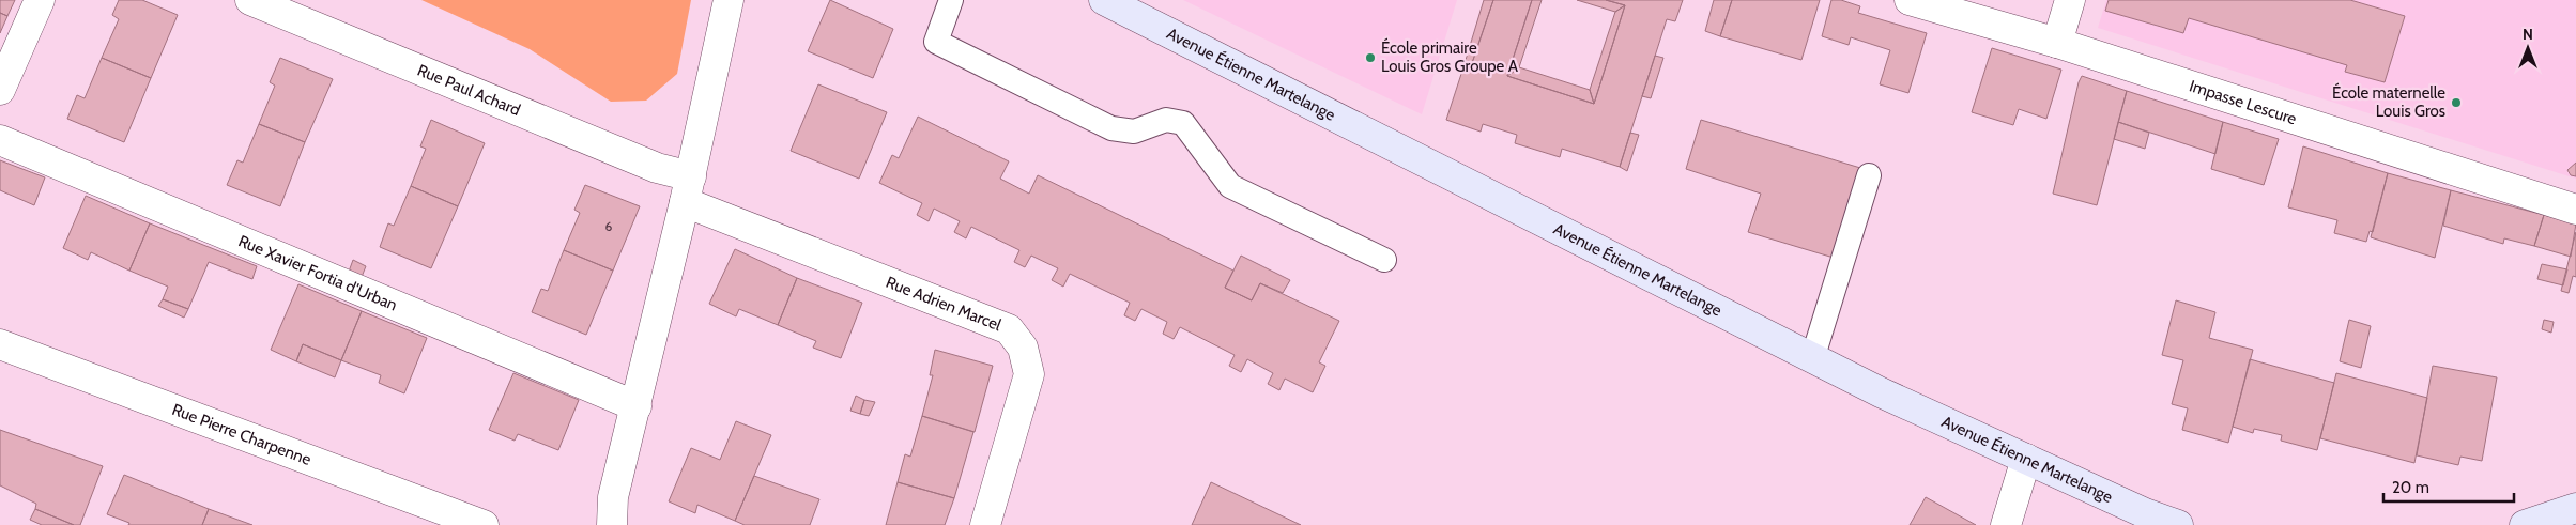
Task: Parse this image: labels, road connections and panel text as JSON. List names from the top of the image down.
{
  "streets": {
    "street": [
      "Avenue Étienne Martelange",
      "Rue Paul Achard",
      "Impasse Lescure",
      "Rue Xavier Fortia d'Urban",
      "Rue Adrien Marcel",
      "Rue Pierre Charpenne"
    ]
  },
  "crossings": [
    ["Rue Paul Achard", "Rue Adrien Marcel"]
  ],
  "places": ["École primaire Louis Gros Groupe A", "École maternelle Louis Gros"],
  "house_numbers": ["6"],
  "scale_bar": "20 m",
  "north": "top"
}
